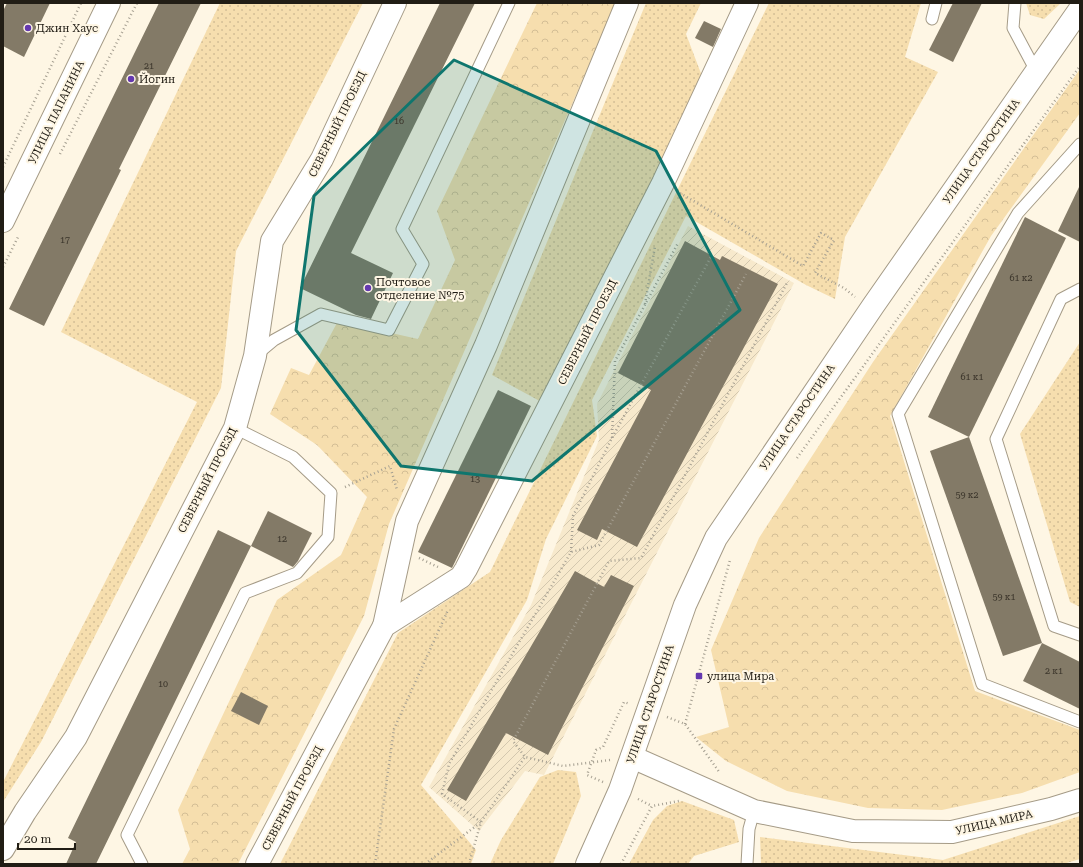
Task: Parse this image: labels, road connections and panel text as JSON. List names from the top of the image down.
{
  "streets": {
    "street": [
      "УЛИЦА ПАПАНИНА",
      "СЕВЕРНЫЙ ПРОЕЗД",
      "УЛИЦА СТАРОСТИНА",
      "УЛИЦА МИРА"
    ]
  },
  "crossings": [
    ["УЛИЦА СТАРОСТИНА", "УЛИЦА МИРА"]
  ],
  "places": {
    "other": ["Джин Хаус", "Йогин", "Почтовое отделение №75"],
    "transit": ["улица Мира"]
  },
  "house_numbers": [
    "21",
    "16",
    "17",
    "61 к2",
    "61 к1",
    "13",
    "59 к2",
    "12",
    "59 к1",
    "2 к1",
    "10"
  ],
  "scale_bar": "20 m"
}
